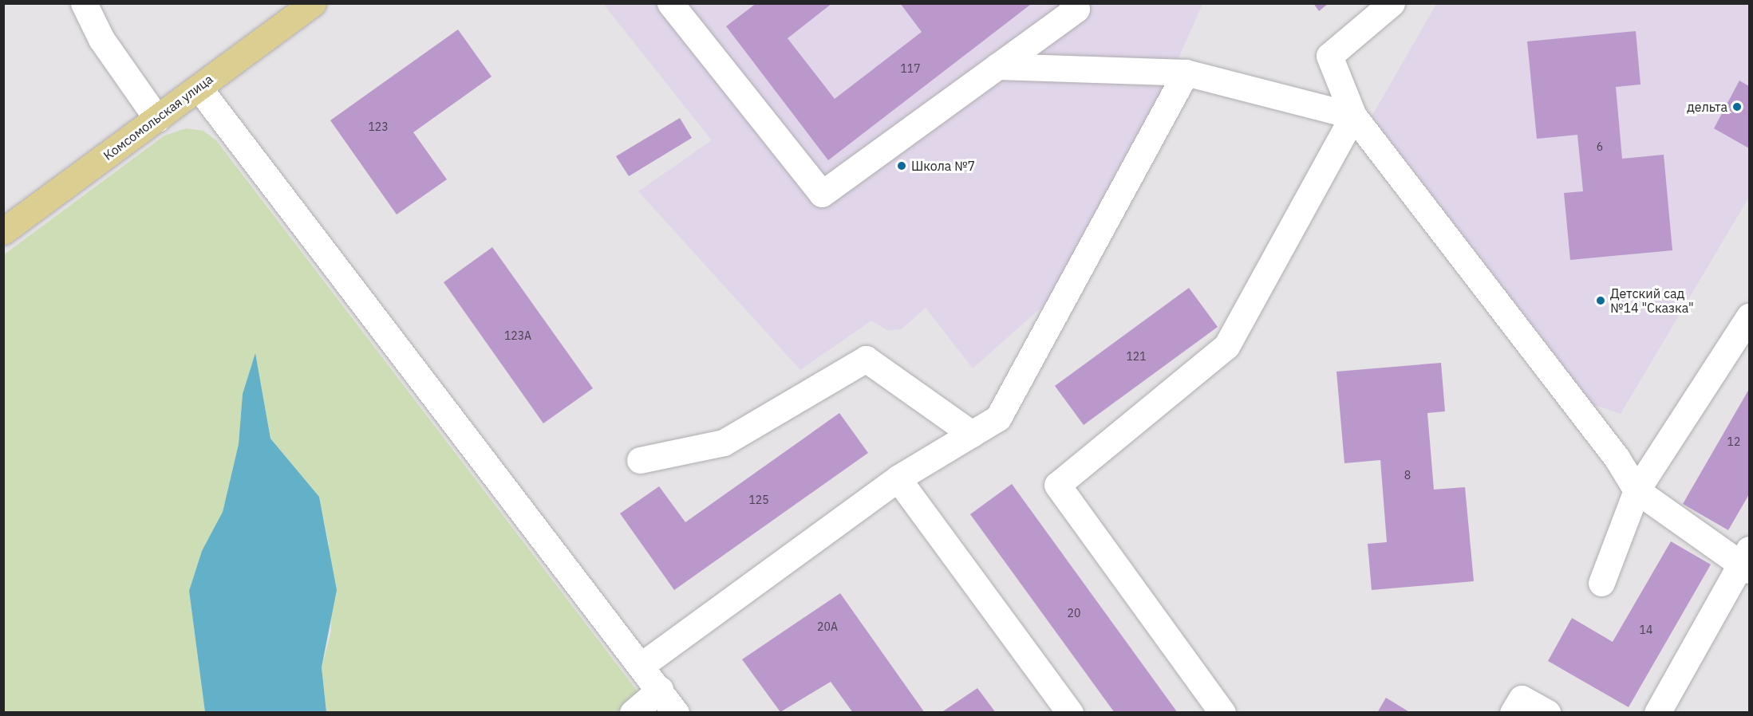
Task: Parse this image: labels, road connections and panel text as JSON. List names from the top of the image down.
{
  "streets": {
    "main road": ["Комсомольская улица"]
  },
  "places": ["дельта", "Школа №7", "Детский сад №14 \"Сказка\""],
  "house_numbers": [
    "117",
    "123",
    "6",
    "123А",
    "121",
    "12",
    "8",
    "125",
    "20",
    "20А",
    "14"
  ]
}
